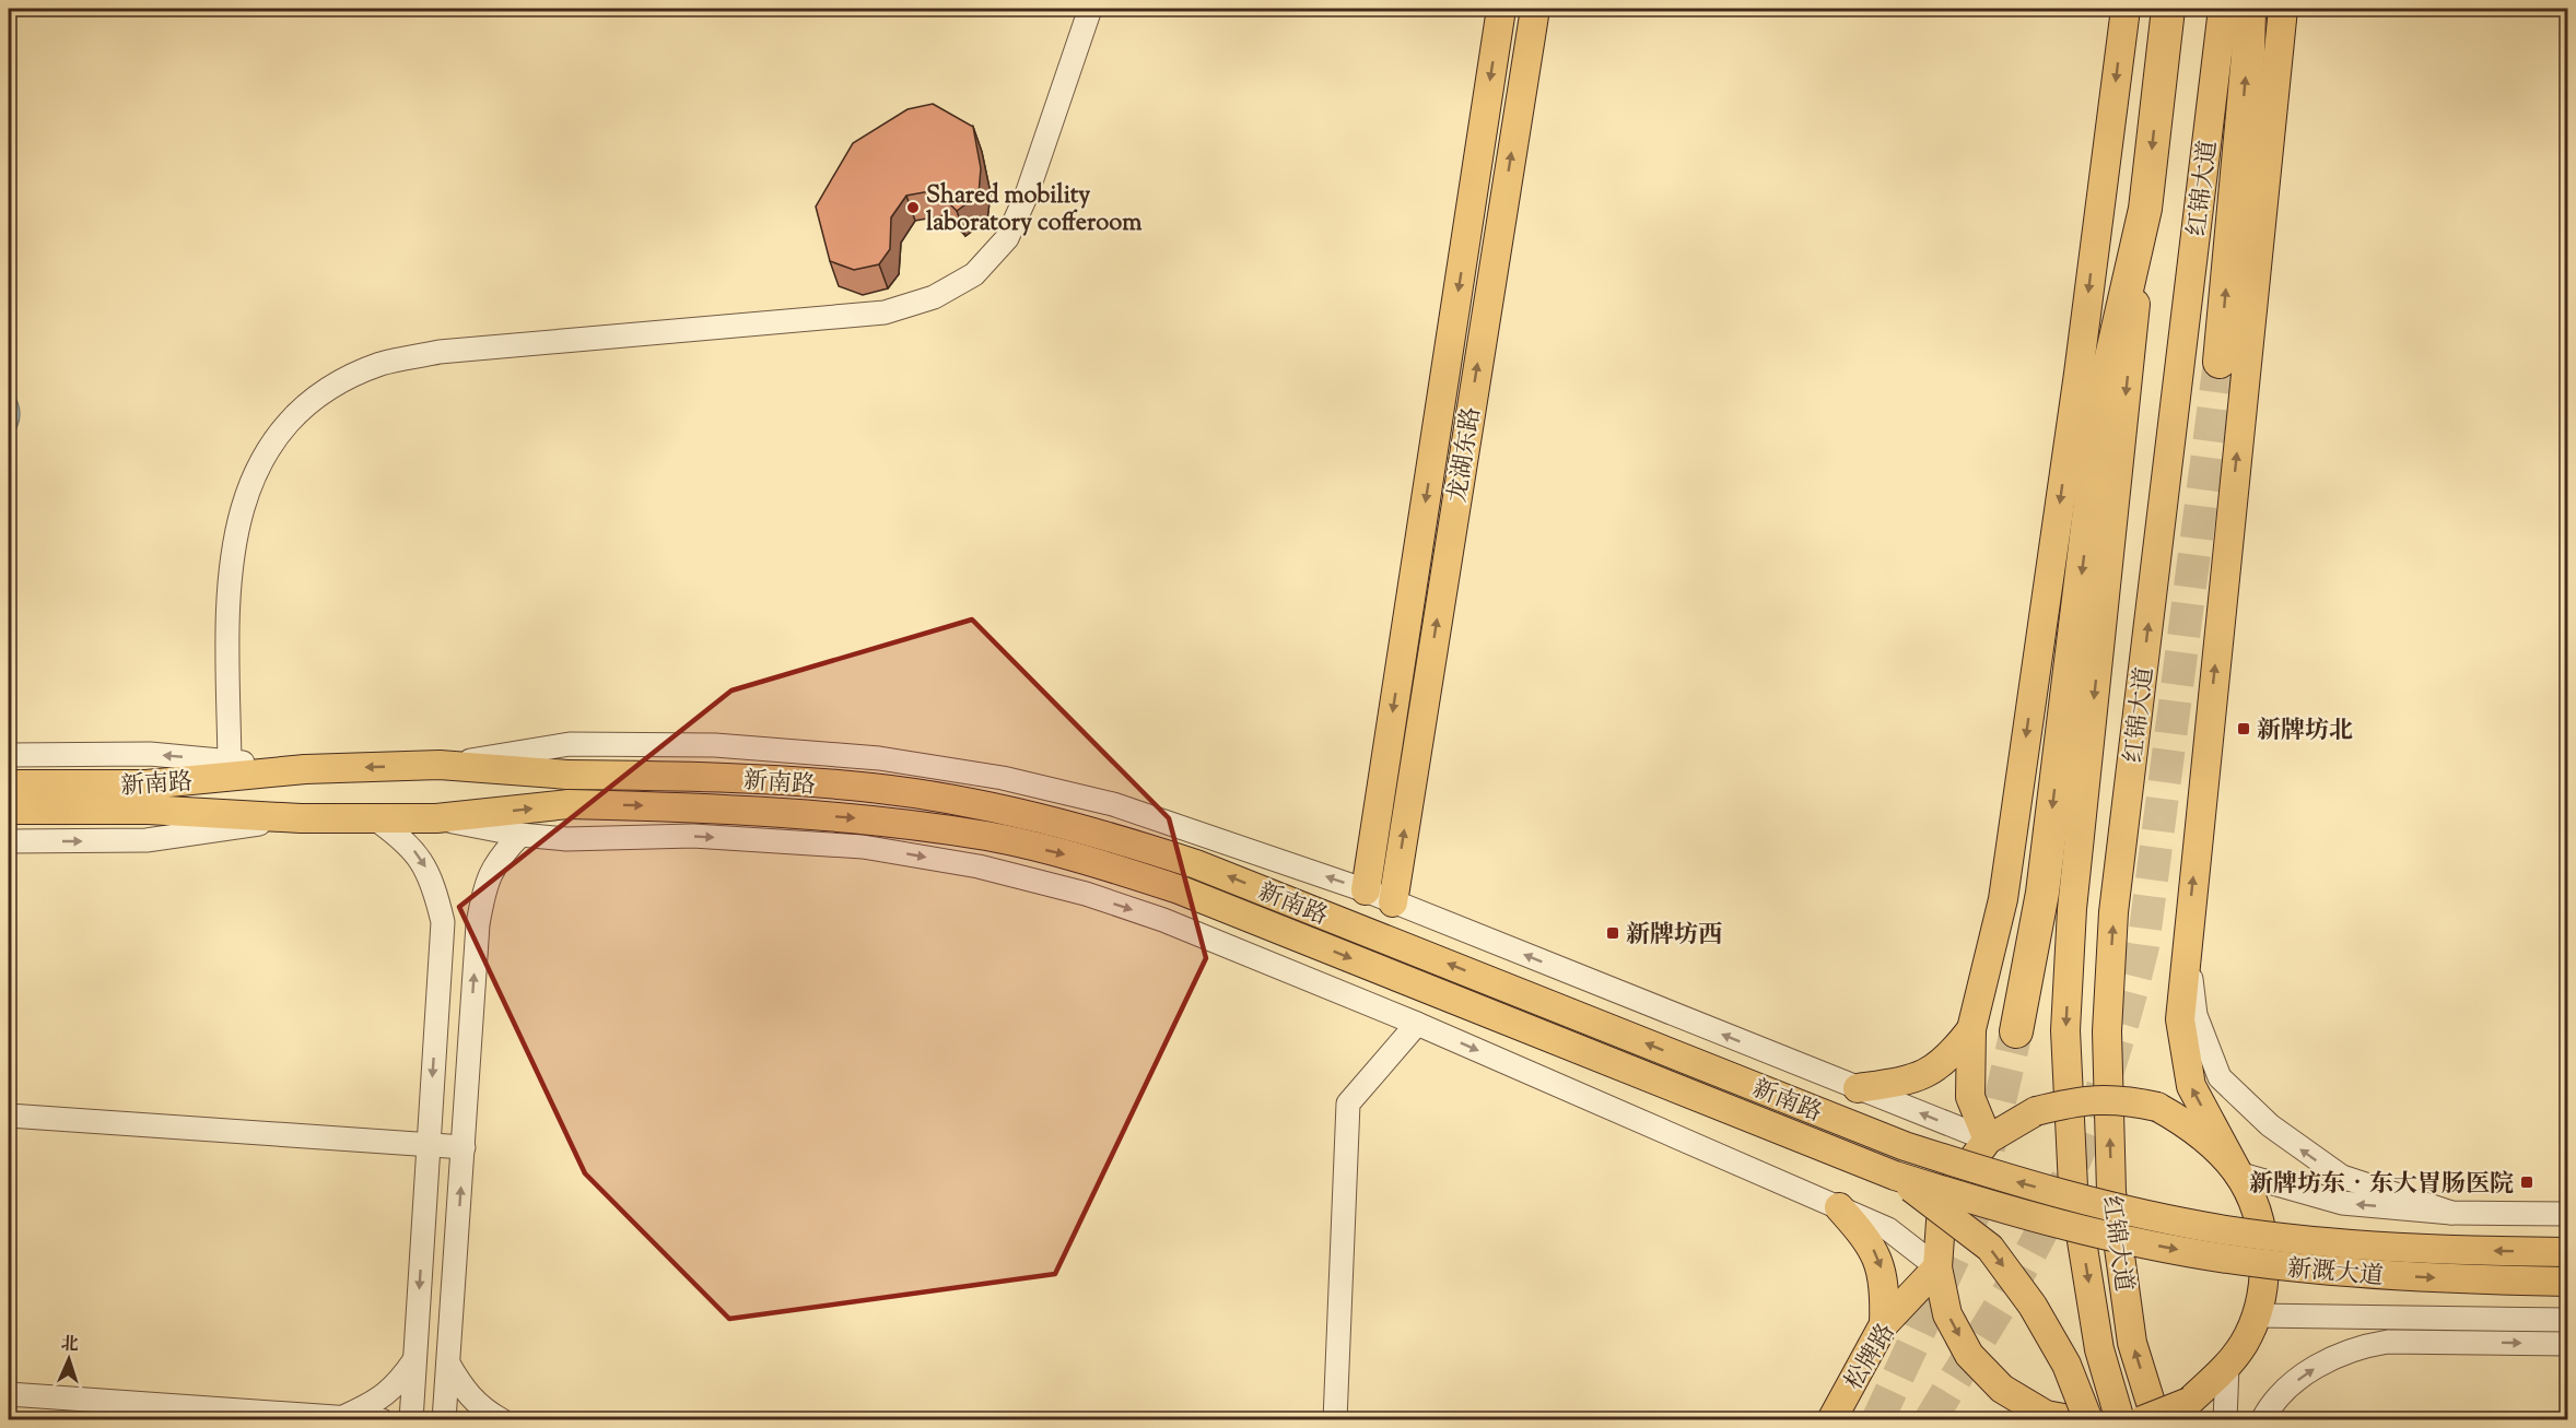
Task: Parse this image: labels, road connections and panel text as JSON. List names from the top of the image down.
{
  "streets": {
    "highway": ["红锦大道"],
    "main road": [
      "龙湖东路",
      "新南路",
      "新溉大道",
      "松牌路"
    ]
  },
  "crossings": [
    ["龙湖东路", "新南路"],
    ["新南路", "新溉大道"],
    ["新南路", "松牌路"]
  ],
  "places": {
    "other": ["Shared mobility laboratory cofferoom"],
    "transit": ["新牌坊北", "新牌坊西", "新牌坊东‧东大胃肠医院"]
  },
  "north": "top"
}
